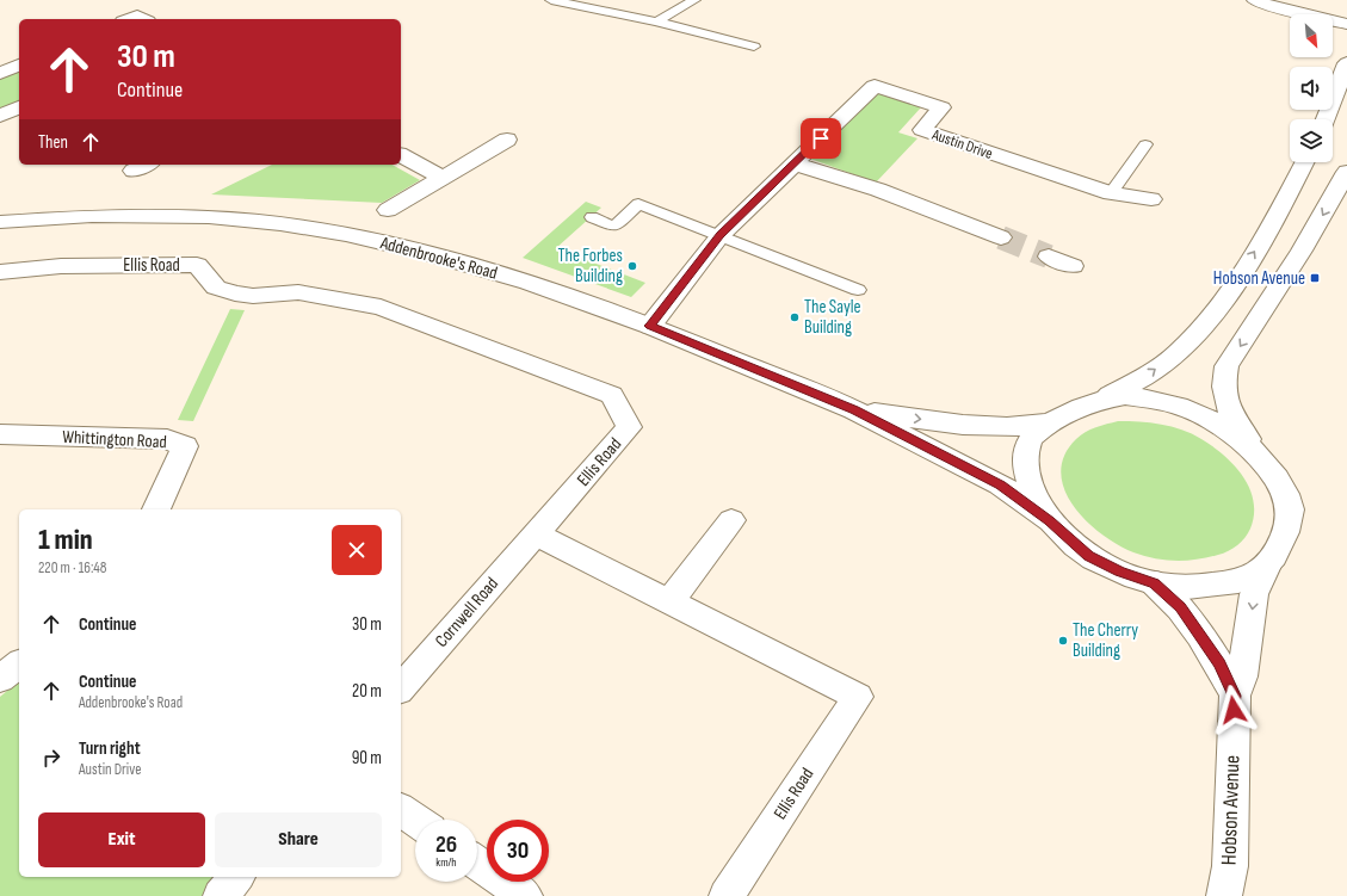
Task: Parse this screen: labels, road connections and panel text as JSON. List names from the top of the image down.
{
  "streets": {
    "street": [
      "Austin Drive",
      "Addenbrooke's Road",
      "Ellis Road",
      "Whittington Road",
      "Cornwell Road",
      "Hobson Avenue"
    ]
  },
  "crossings": [
    ["Austin Drive", "Addenbrooke's Road"],
    ["Ellis Road", "Cornwell Road"]
  ],
  "places": {
    "other": ["The Forbes Building", "The Sayle Building", "The Cherry Building"],
    "transit": ["Hobson Avenue"]
  },
  "north": "bottom right",
  "page": {
    "turn": ["30 m", "Continue"],
    "then": "Then",
    "heading": ["1 min", "220 m · 16:48"],
    "list": [
      {
        "name": "Continue",
        "value": "30 m"
      },
      {
        "name": "Continue",
        "note": "Addenbrooke's Road",
        "value": "20 m"
      },
      {
        "name": "Turn right",
        "note": "Austin Drive",
        "value": "90 m"
      }
    ],
    "buttons": ["Exit", "Share"],
    "speed": "26 km/h",
    "limit": "30"
  }
}
